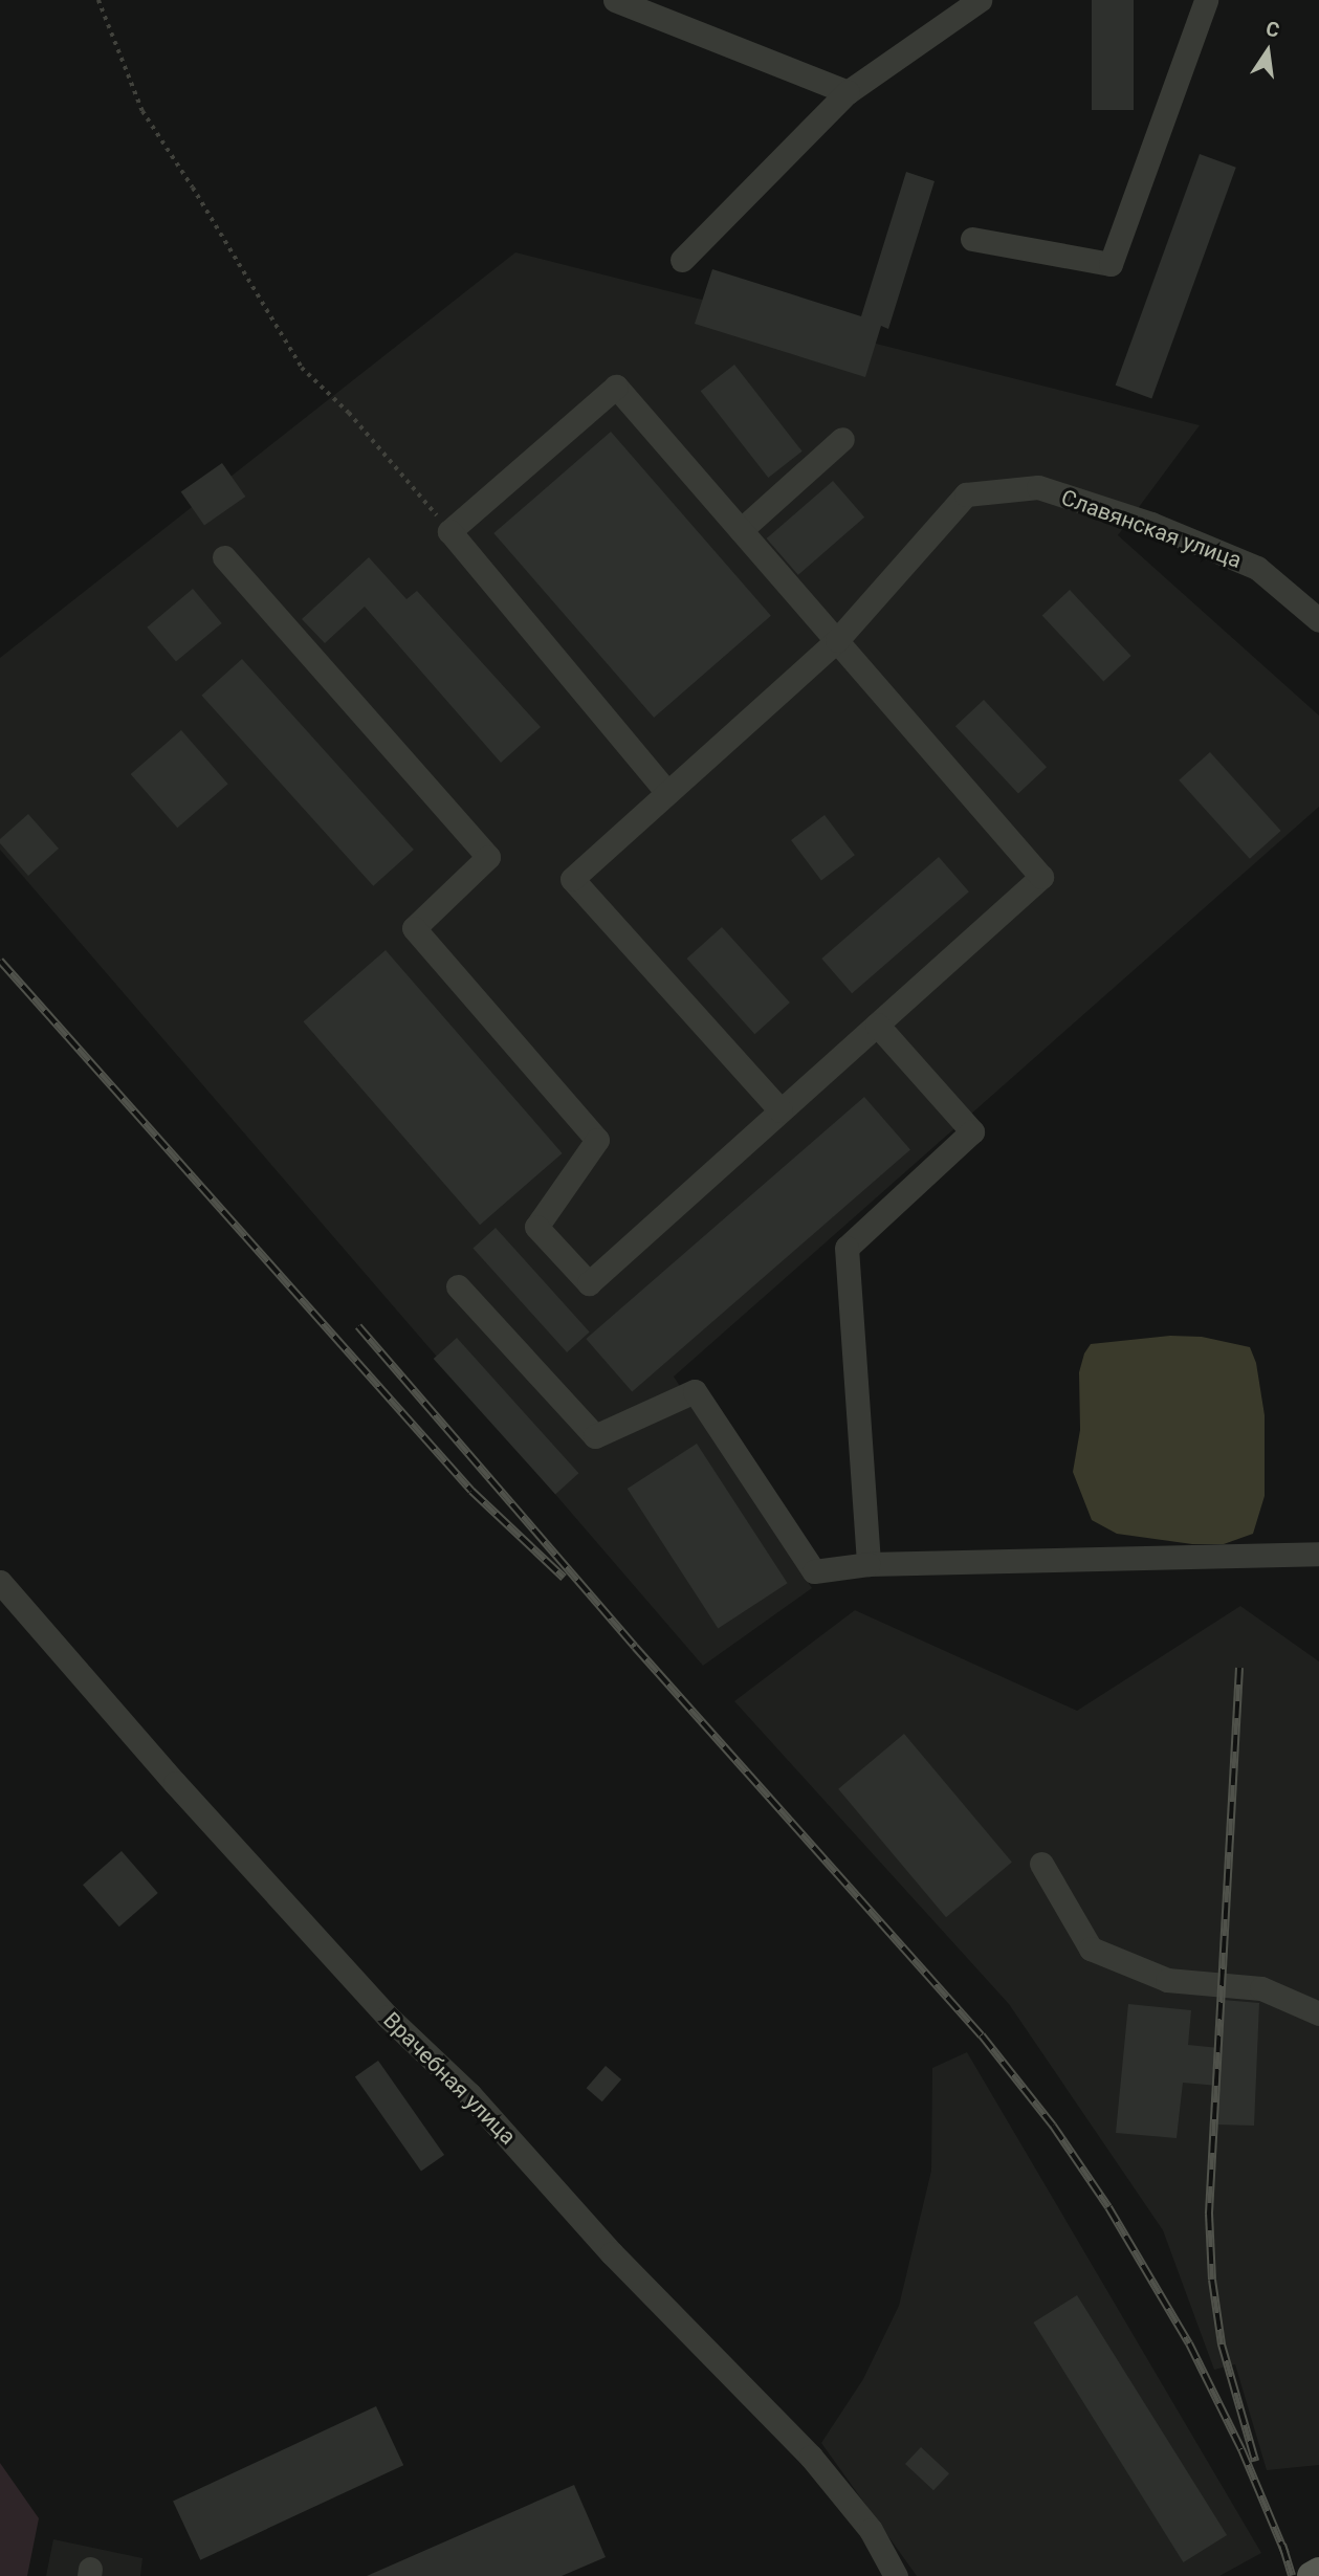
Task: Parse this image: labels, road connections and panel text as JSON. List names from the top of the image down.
{
  "streets": {
    "street": ["Славянская улица", "Врачебная улица"]
  },
  "north": "top"
}
